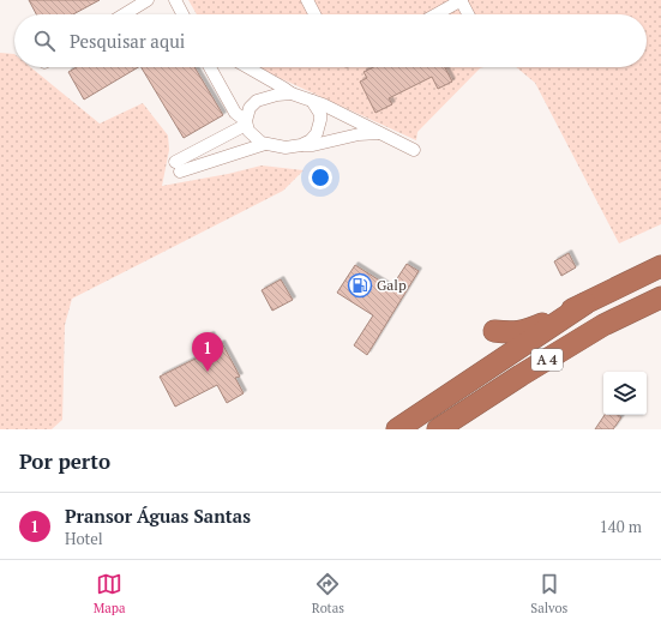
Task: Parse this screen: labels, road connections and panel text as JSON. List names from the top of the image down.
{
  "streets": {
    "highway": ["A 4"]
  },
  "places": {
    "fuel station": ["Galp"]
  },
  "page": {
    "search": "Pesquisar aqui",
    "pins": "1",
    "heading": "Por perto",
    "list": [
      {
        "mark": "1",
        "name": "Pransor Águas Santas",
        "note": "Hotel",
        "value": "140 m"
      }
    ],
    "nav": ["Mapa", "Rotas", "Salvos"]
  }
}
